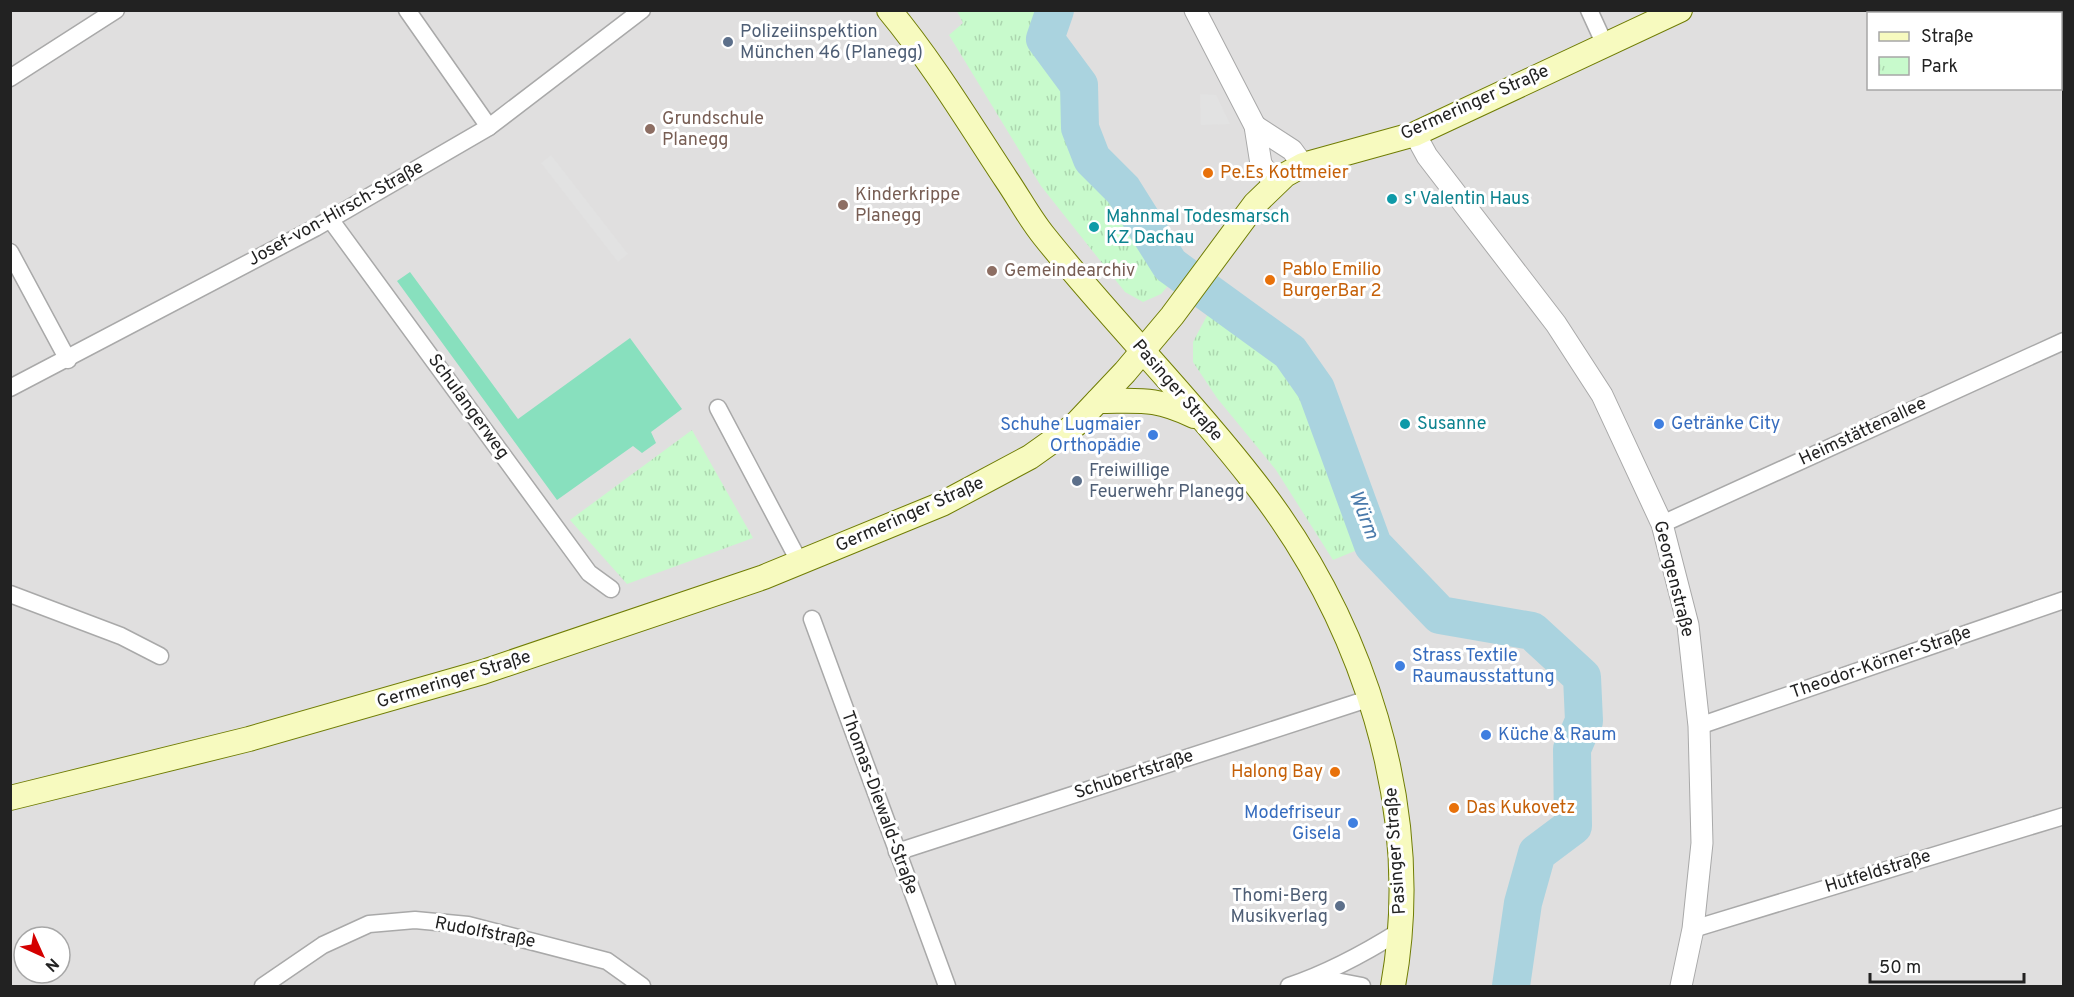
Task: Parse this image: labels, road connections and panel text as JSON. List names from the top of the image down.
{
  "streets": {
    "main road": ["Germeringer Straße", "Pasinger Straße"],
    "street": [
      "Josef-von-Hirsch-Straße",
      "Schulangerweg",
      "Heimstättenallee",
      "Georgenstraße",
      "Theodor-Körner-Straße",
      "Schubertstraße",
      "Thomas-Diewald-Straße",
      "Hutfeldstraße",
      "Rudolfstraße"
    ]
  },
  "crossings": [
    ["Germeringer Straße", "Pasinger Straße"],
    ["Germeringer Straße", "Georgenstraße"],
    ["Josef-von-Hirsch-Straße", "Schulangerweg"],
    ["Pasinger Straße", "Schubertstraße"],
    ["Heimstättenallee", "Georgenstraße"],
    ["Georgenstraße", "Theodor-Körner-Straße"],
    ["Georgenstraße", "Hutfeldstraße"],
    ["Schubertstraße", "Thomas-Diewald-Straße"]
  ],
  "water": ["Würm"],
  "places": [
    "Polizeiinspektion München 46 (Planegg)",
    "Grundschule Planegg",
    "Pe.Es Kottmeier",
    "s' Valentin Haus",
    "Kinderkrippe Planegg",
    "Mahnmal Todesmarsch KZ Dachau",
    "Gemeindearchiv",
    "Pablo Emilio BurgerBar 2",
    "Susanne",
    "Getränke City",
    "Schuhe Lugmaier Orthopädie",
    "Freiwillige Feuerwehr Planegg",
    "Strass Textile Raumausstattung",
    "Küche & Raum",
    "Halong Bay",
    "Das Kukovetz",
    "Modefriseur Gisela",
    "Thomi-Berg Musikverlag"
  ],
  "legend": ["Straße", "Park"],
  "scale_bar": "50 m",
  "north": "bottom right"
}
